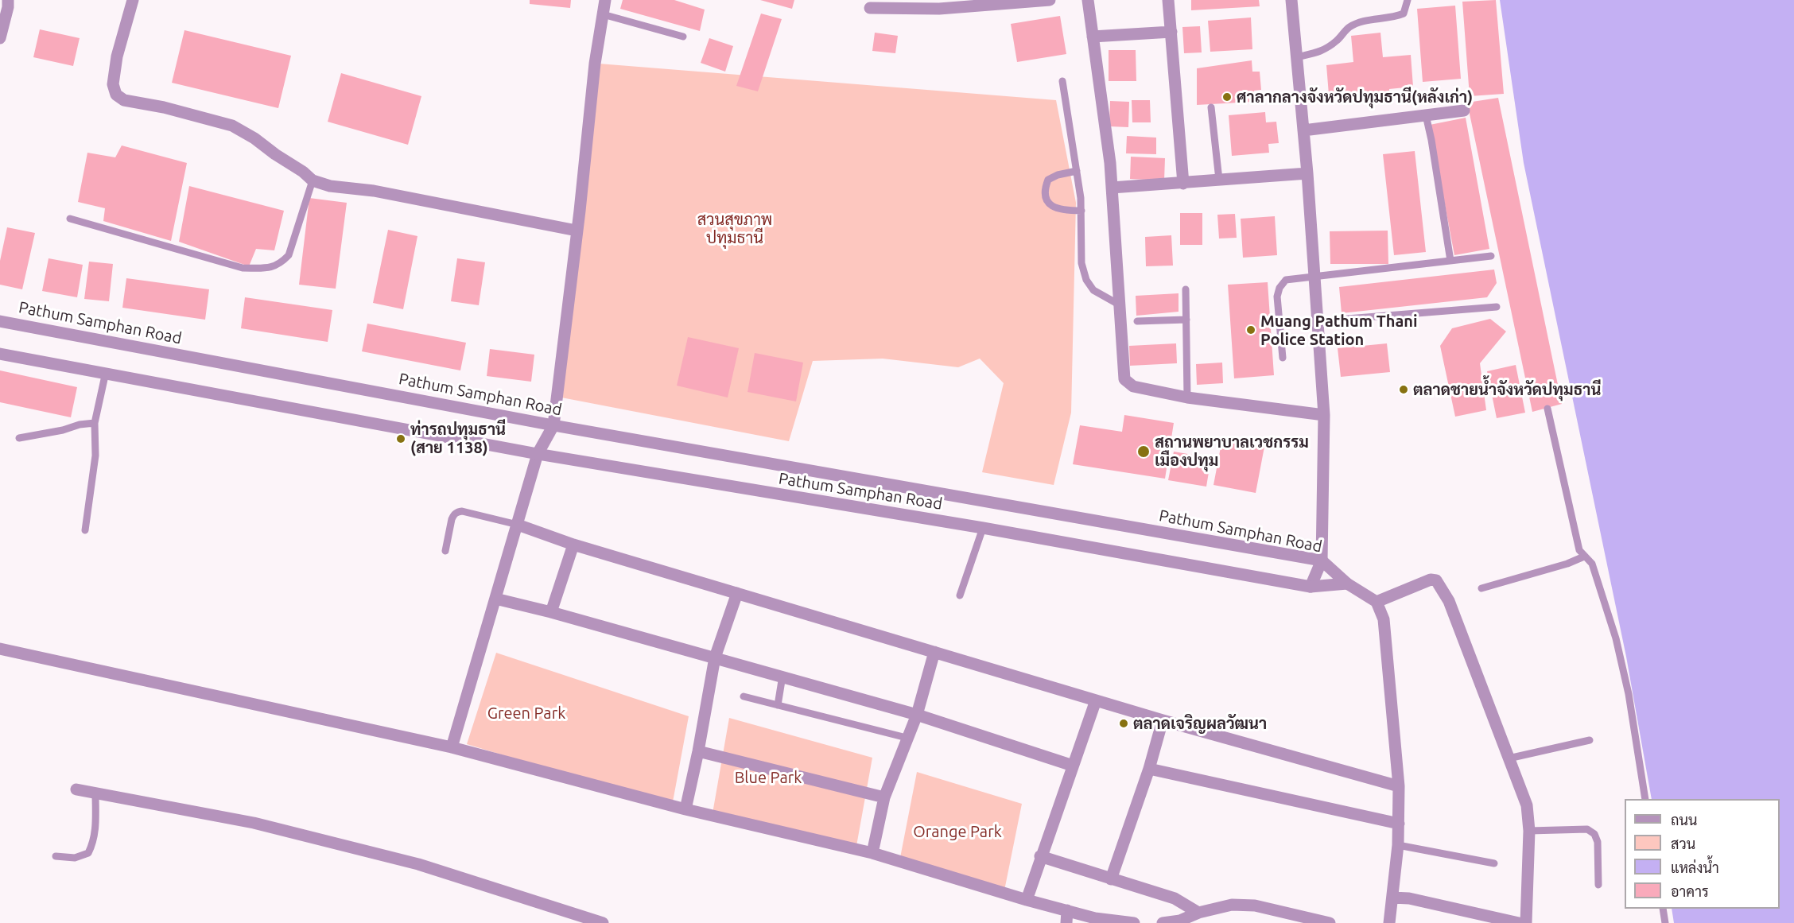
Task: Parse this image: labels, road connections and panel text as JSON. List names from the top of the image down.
{
  "streets": {
    "street": ["Pathum Samphan Road"]
  },
  "parks": [
    "สวนสุขภาพ ปทุมธานี",
    "Green Park",
    "Blue Park",
    "Orange Park"
  ],
  "places": [
    "ศาลากลางจังหวัดปทุมธานี(หลังเก่า)",
    "Muang Pathum Thani Police Station",
    "ตลาดชายน้ำจังหวัดปทุมธานี",
    "ท่ารถปทุมธานี (สาย 1138)",
    "สถานพยาบาลเวชกรรม เมืองปทุม",
    "ตลาดเจริญผลวัฒนา"
  ],
  "legend": [
    "ถนน",
    "สวน",
    "แหล่งน้ำ",
    "อาคาร"
  ]
}
